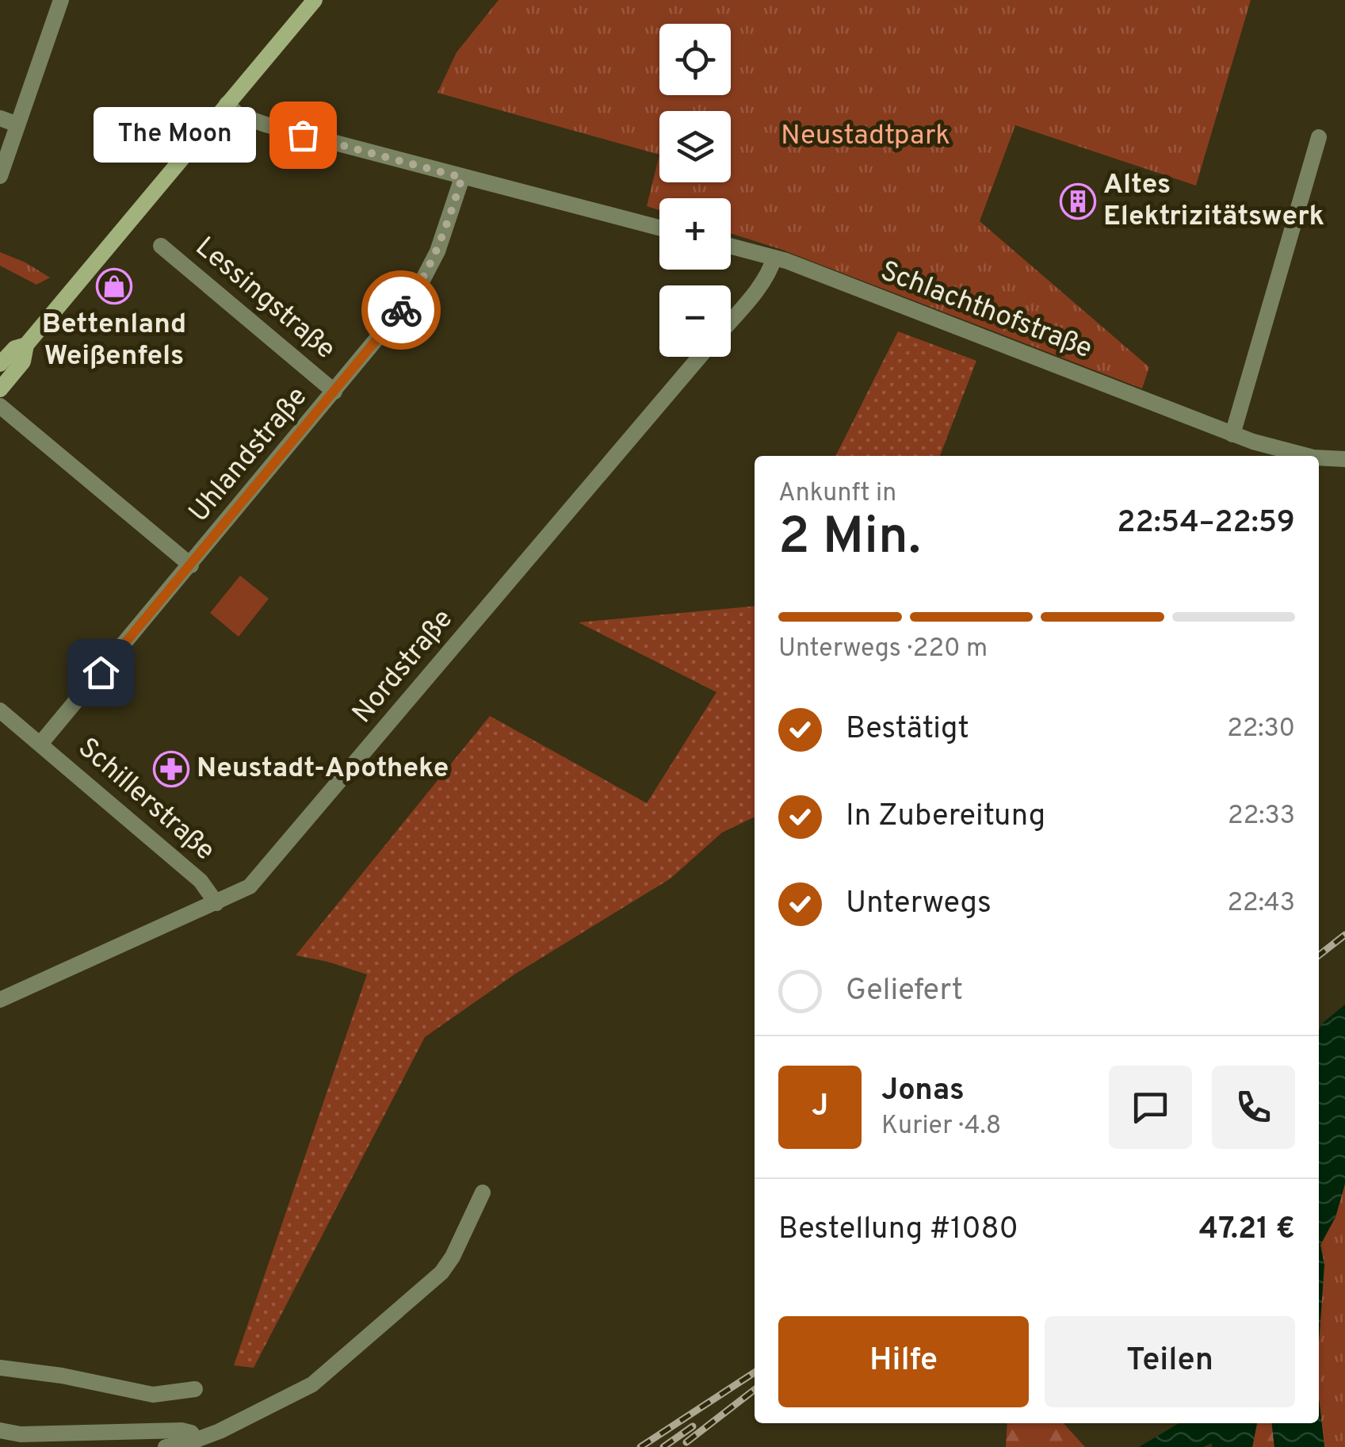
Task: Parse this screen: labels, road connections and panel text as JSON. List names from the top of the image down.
{
  "streets": {
    "street": [
      "Lessingstraße",
      "Schlachthofstraße",
      "Uhlandstraße",
      "Nordstraße",
      "Schillerstraße"
    ]
  },
  "crossings": [
    ["Lessingstraße", "Uhlandstraße"],
    ["Uhlandstraße", "Schillerstraße"],
    ["Nordstraße", "Schillerstraße"]
  ],
  "parks": ["Neustadtpark"],
  "places": {
    "other": ["The Moon"],
    "building": ["Altes Elektrizitätswerk"],
    "shop": ["Bettenland Weißenfels"],
    "pharmacy": ["Neustadt-Apotheke"]
  },
  "page": {
    "map_buttons": ["+", "−"],
    "bubble": "The Moon",
    "heading": ["2 Min.", "Ankunft in", "22:54–22:59"],
    "panel": [
      "Jonas",
      "Kurier · 4.8",
      "Bestellung #1080",
      "47.21 €"
    ],
    "bar": "Unterwegs · 220 m",
    "list": [
      ["Bestätigt", "22:30"],
      ["In Zubereitung", "22:33"],
      ["Unterwegs", "22:43"],
      "Geliefert"
    ],
    "round": "J",
    "buttons": ["Hilfe", "Teilen"]
  }
}
